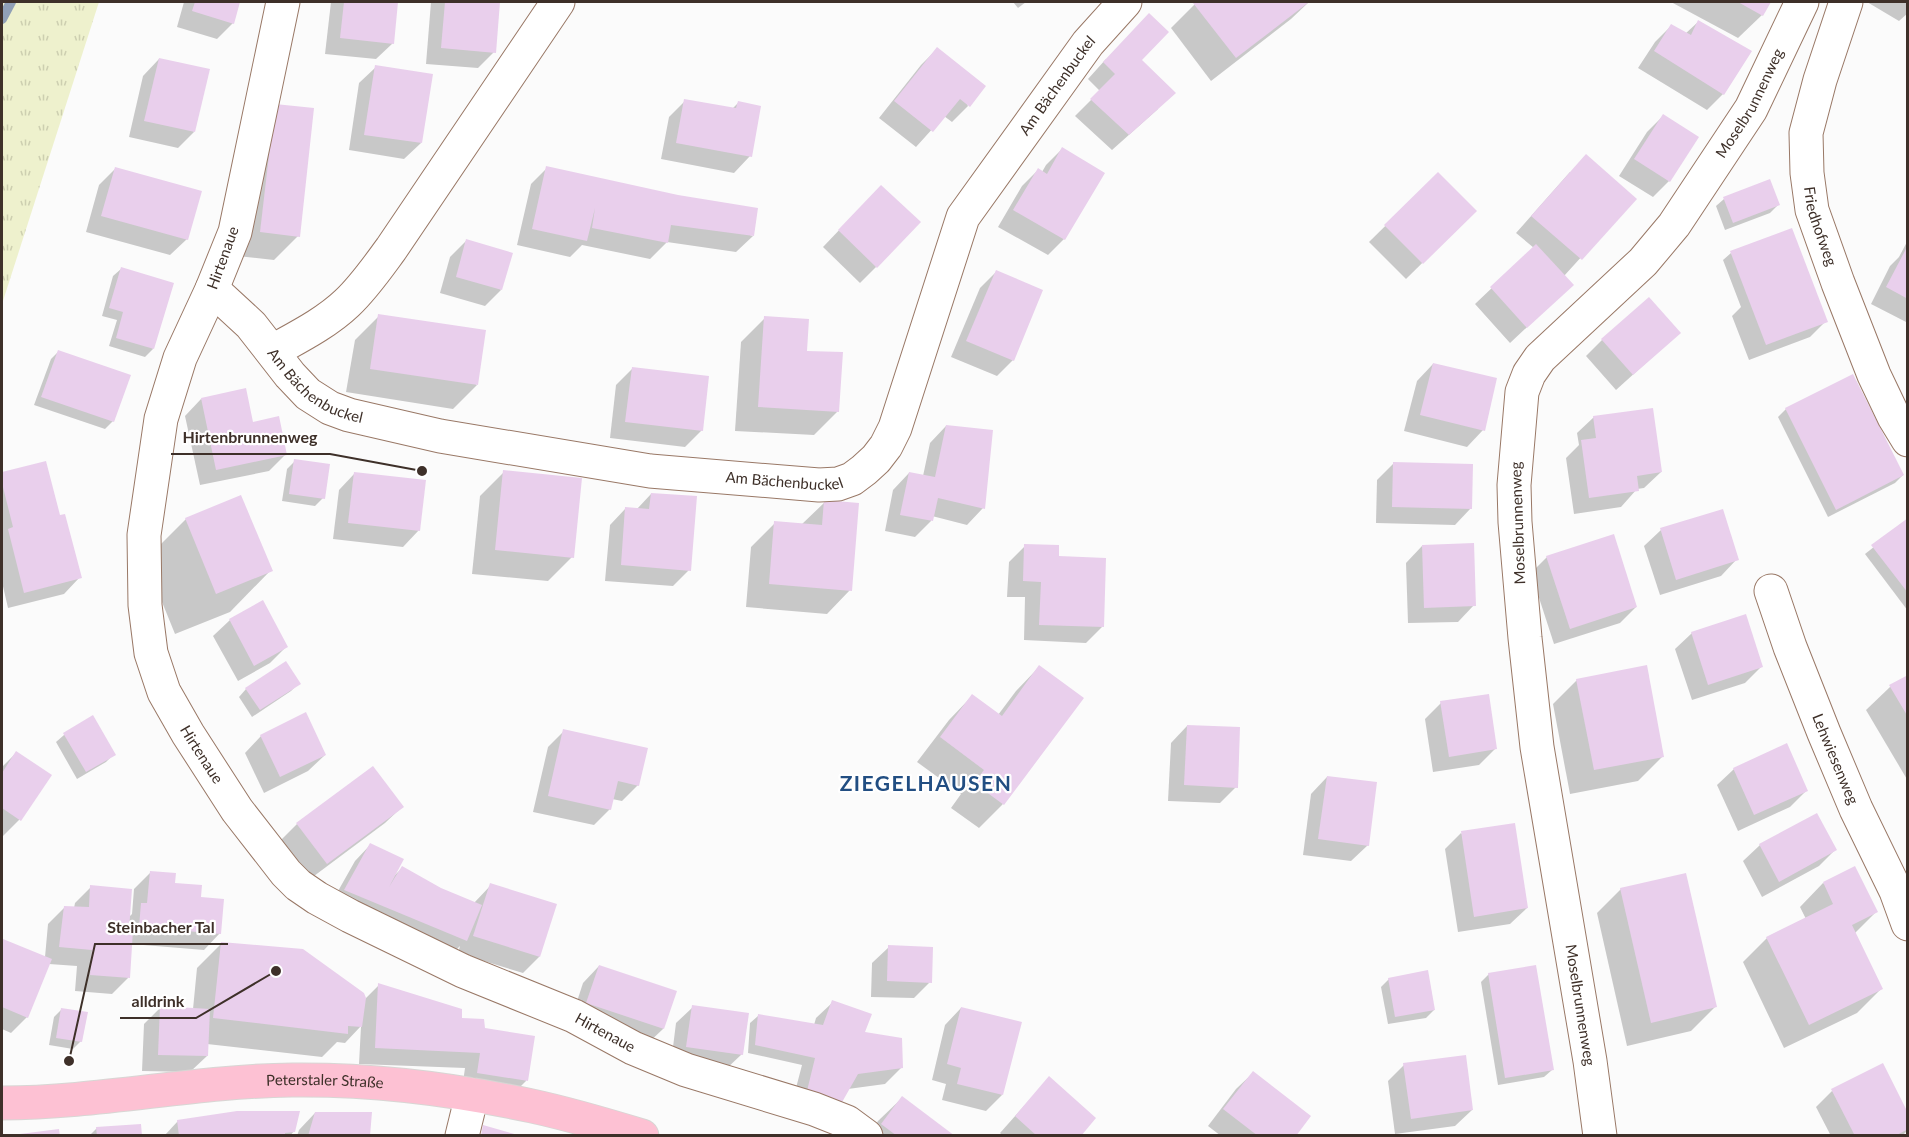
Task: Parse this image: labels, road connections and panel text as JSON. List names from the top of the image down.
{
  "streets": {
    "main road": ["Peterstaler Straße"],
    "street": [
      "Am Bächenbuckel",
      "Moselbrunnenweg",
      "Friedhofweg",
      "Hirtenaue",
      "Lehwiesenweg"
    ]
  },
  "crossings": [
    ["Am Bächenbuckel", "Hirtenaue"]
  ],
  "districts": ["ZIEGELHAUSEN"],
  "places": ["Hirtenbrunnenweg", "alldrink", "Steinbacher Tal"]
}
